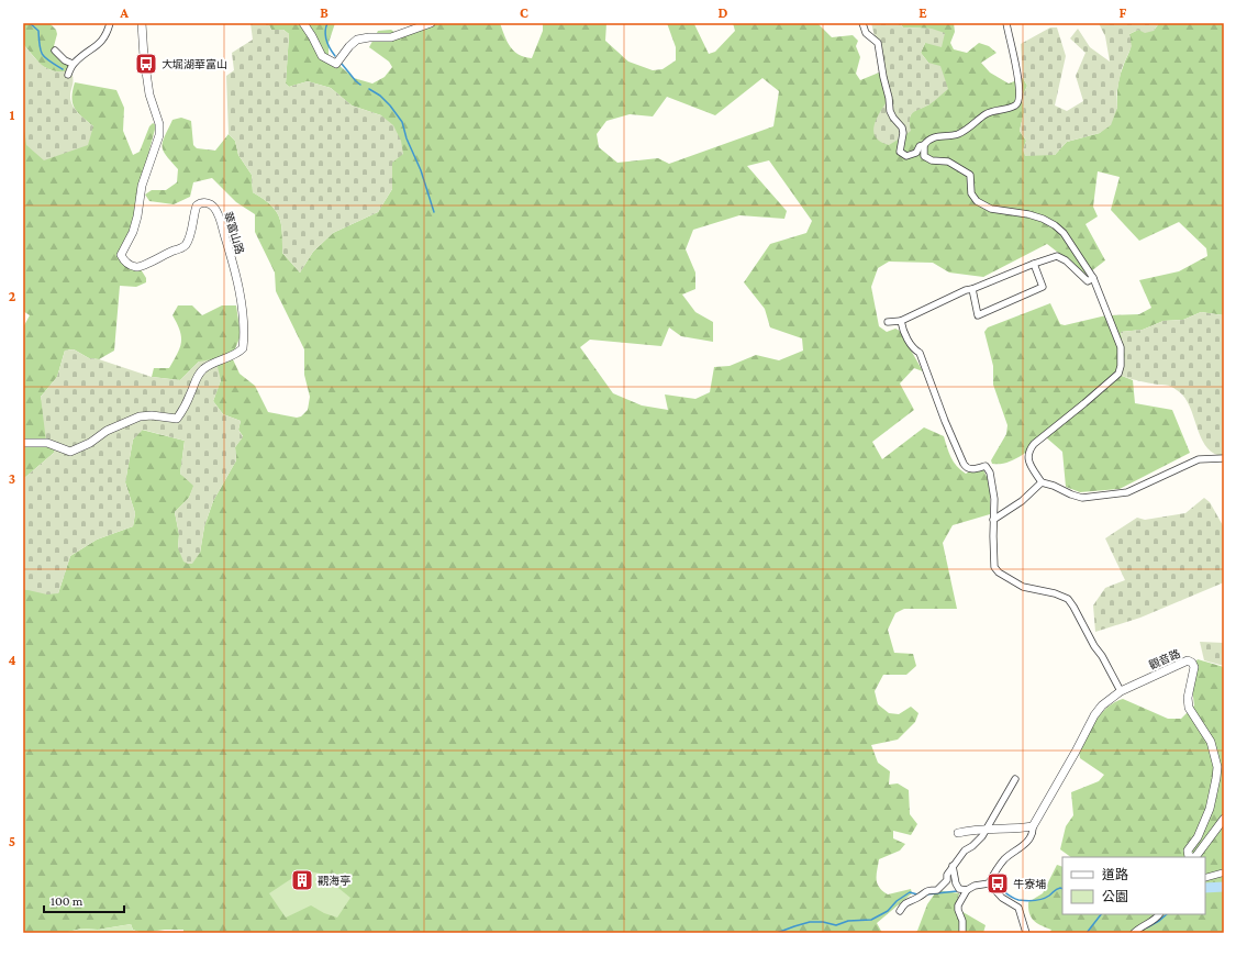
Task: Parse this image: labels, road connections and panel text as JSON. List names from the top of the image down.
{
  "streets": {
    "street": ["華富山路", "觀音路"]
  },
  "places": {
    "bus stop": ["大堀湖華富山", "牛寮埔"],
    "building": ["觀海亭"]
  },
  "legend": ["道路", "公園"],
  "scale_bar": "100 m",
  "grid": {
    "columns": [
      "A",
      "B",
      "C",
      "D",
      "E",
      "F"
    ],
    "rows": [
      "1",
      "2",
      "3",
      "4",
      "5"
    ]
  }
}
